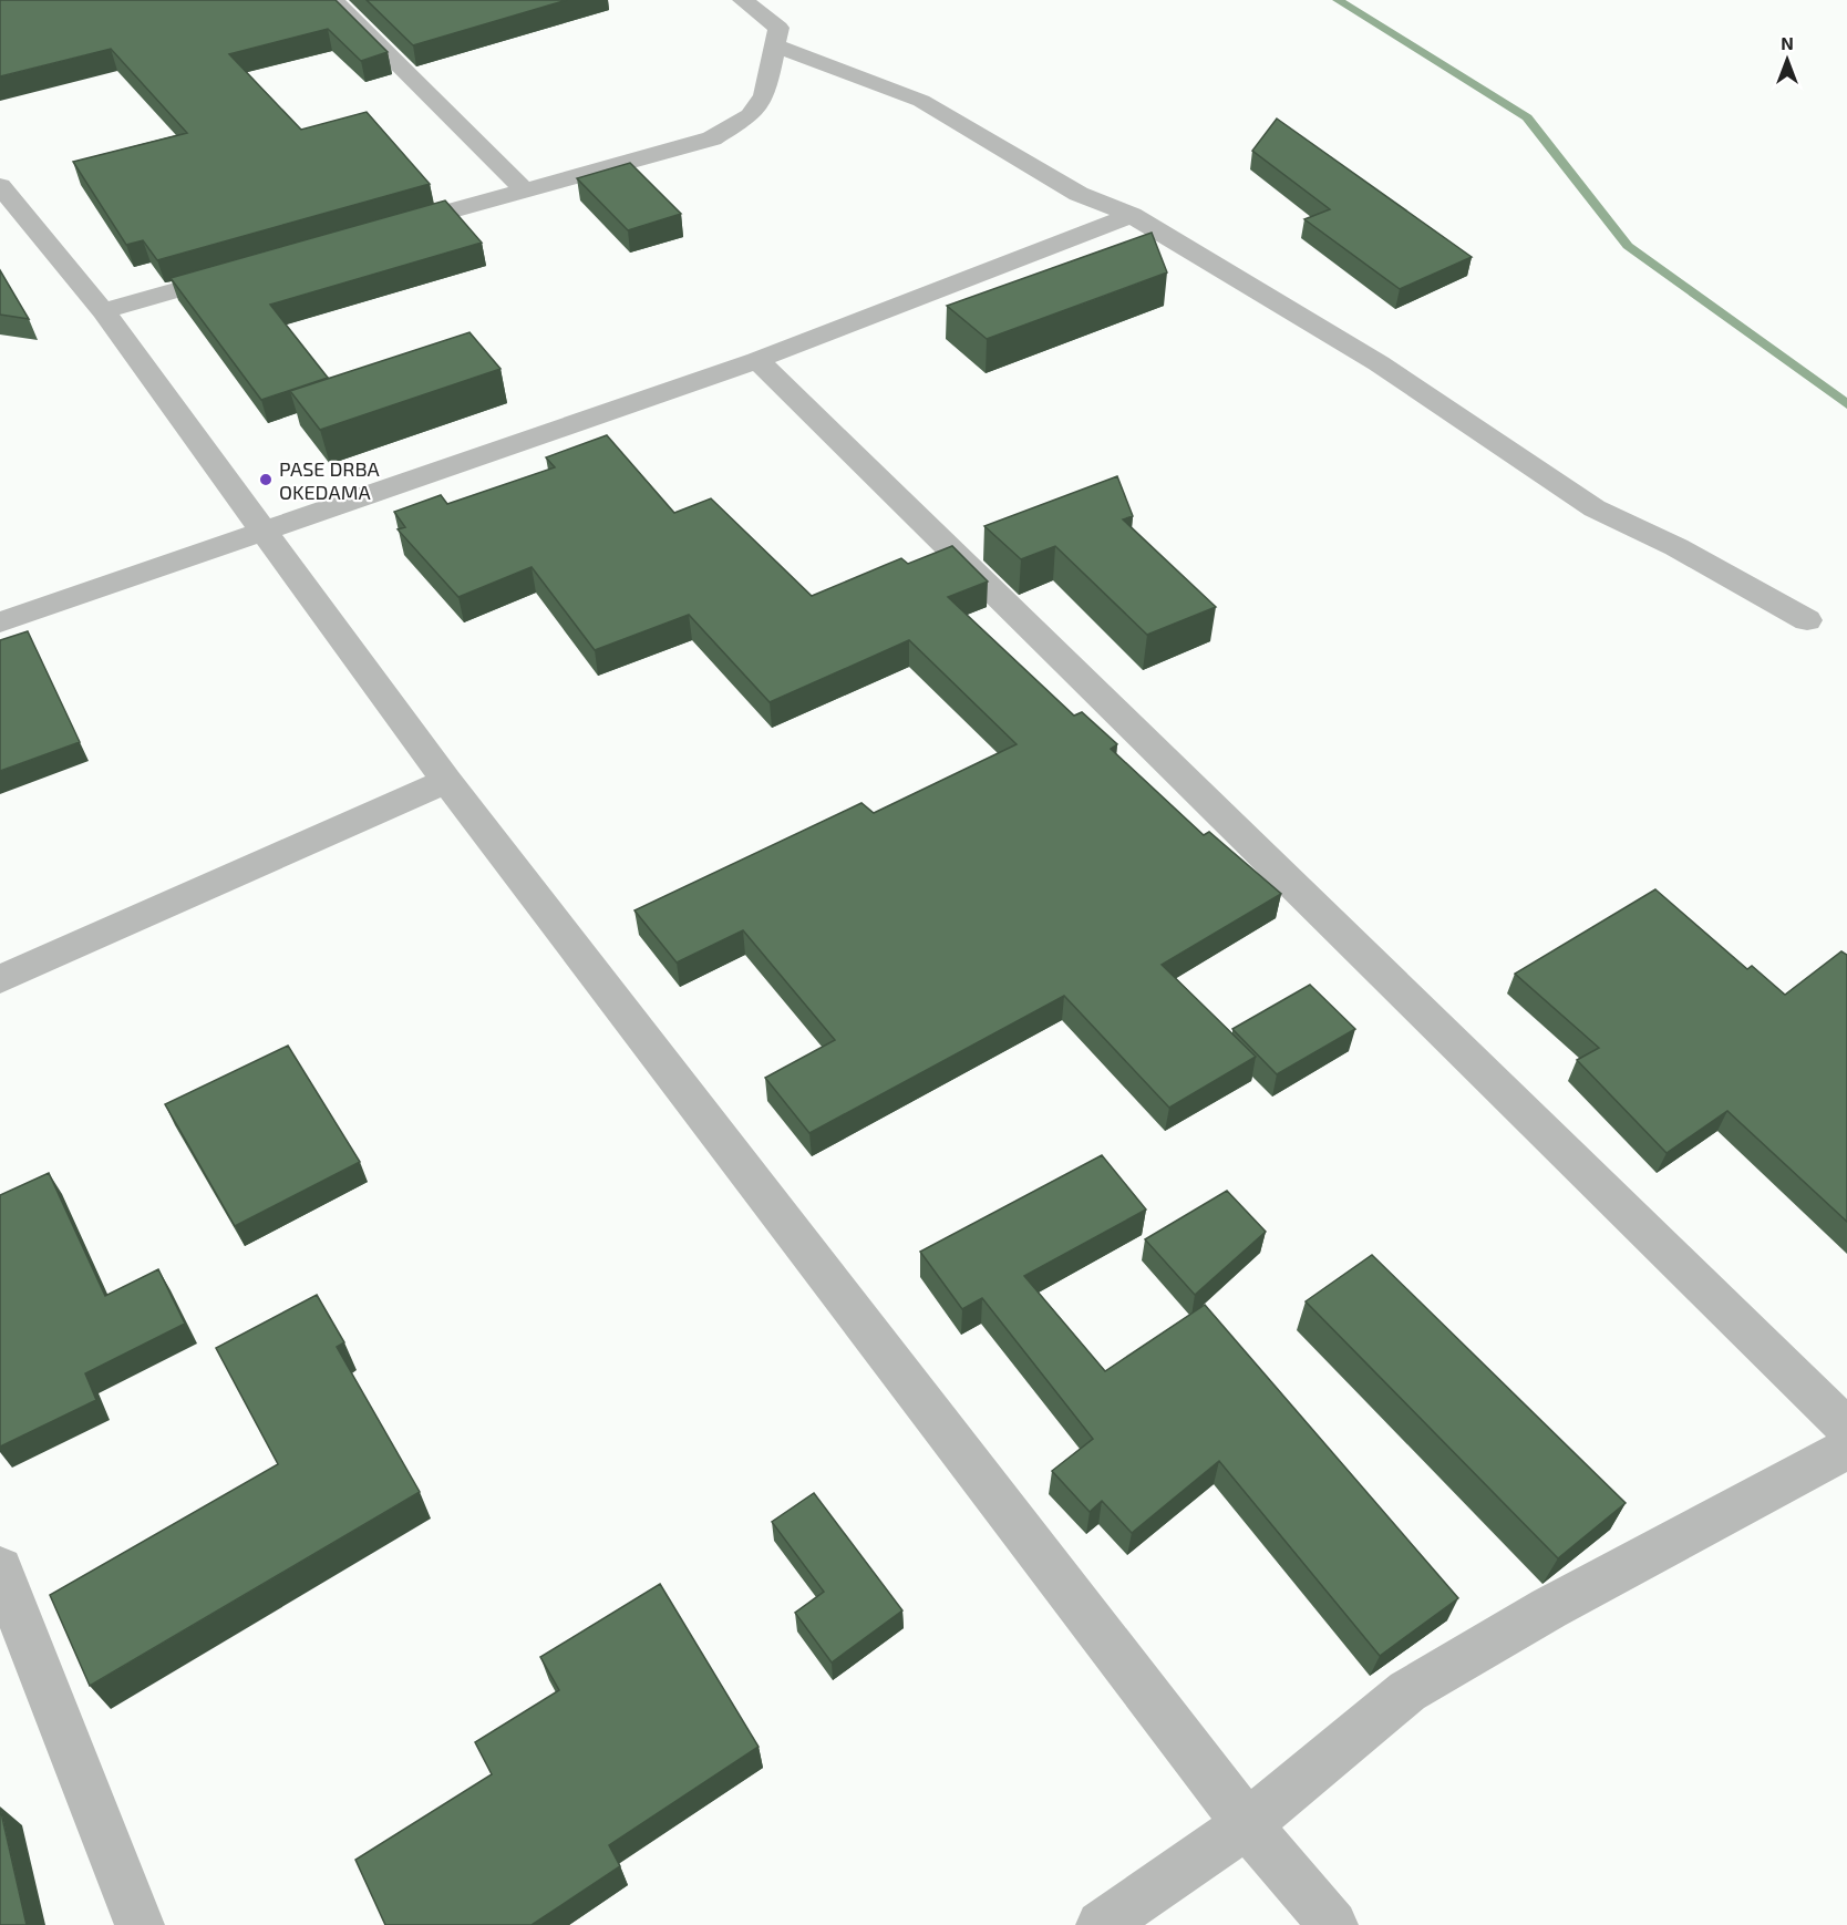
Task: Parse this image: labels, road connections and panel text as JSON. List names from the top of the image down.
{
  "places": ["PASE DRBA OKEDAMA"],
  "north": "top"
}
